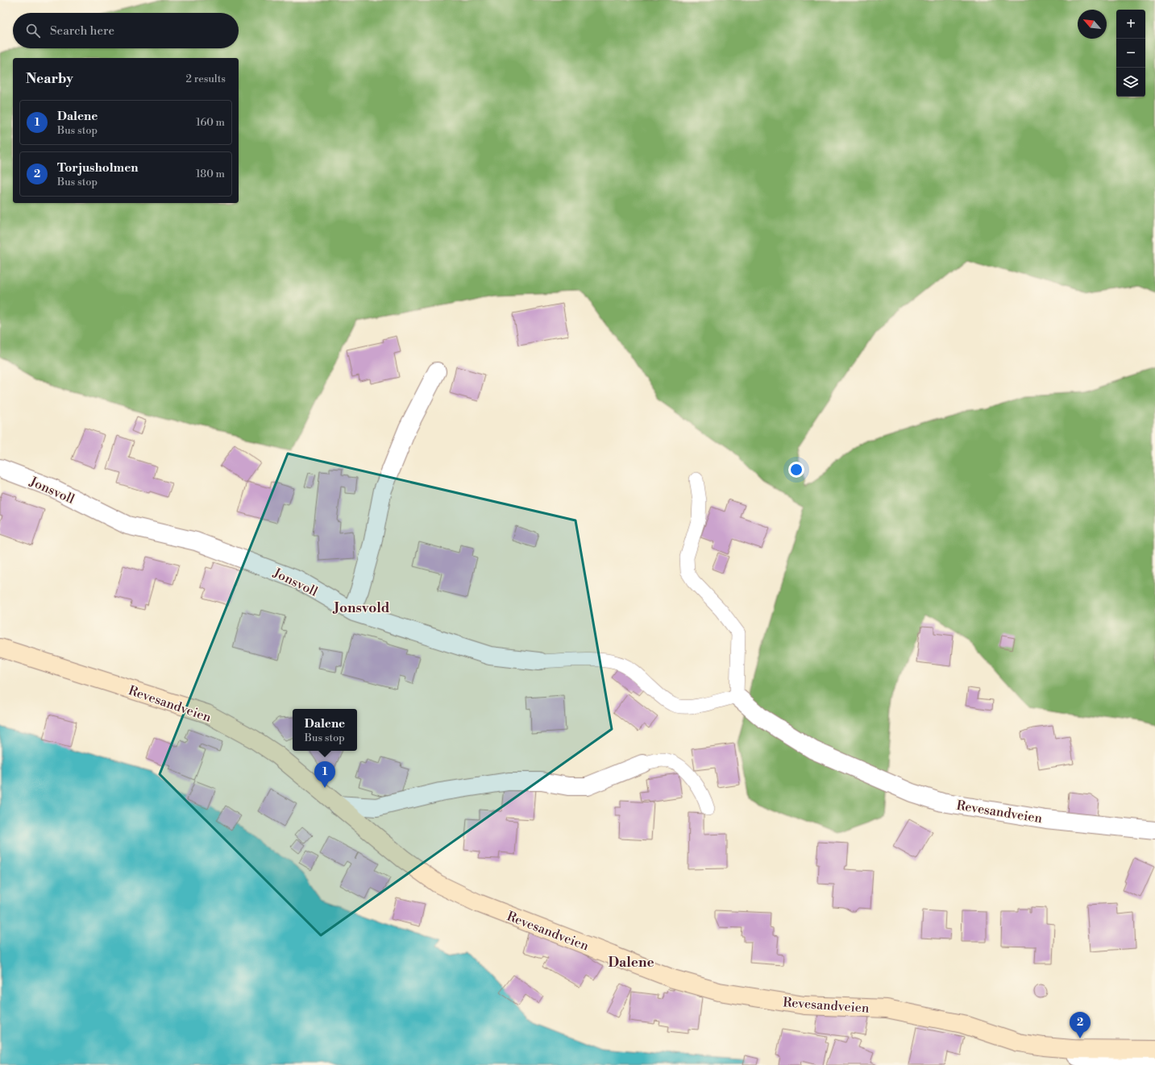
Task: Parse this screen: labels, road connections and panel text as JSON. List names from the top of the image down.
{
  "streets": {
    "main road": ["Revesandveien"],
    "street": ["Jonsvoll"]
  },
  "districts": ["Jonsvold", "Dalene"],
  "north": "top left",
  "page": {
    "map_buttons": ["+", "−"],
    "search": "Search here",
    "heading": ["Nearby", "2 results"],
    "list": [
      {
        "mark": "1",
        "name": "Dalene",
        "note": "Bus stop",
        "value": "160 m"
      },
      {
        "mark": "2",
        "name": "Torjusholmen",
        "note": "Bus stop",
        "value": "180 m"
      }
    ],
    "popup": ["Dalene", "Bus stop"],
    "pins": ["1", "2"]
  }
}
